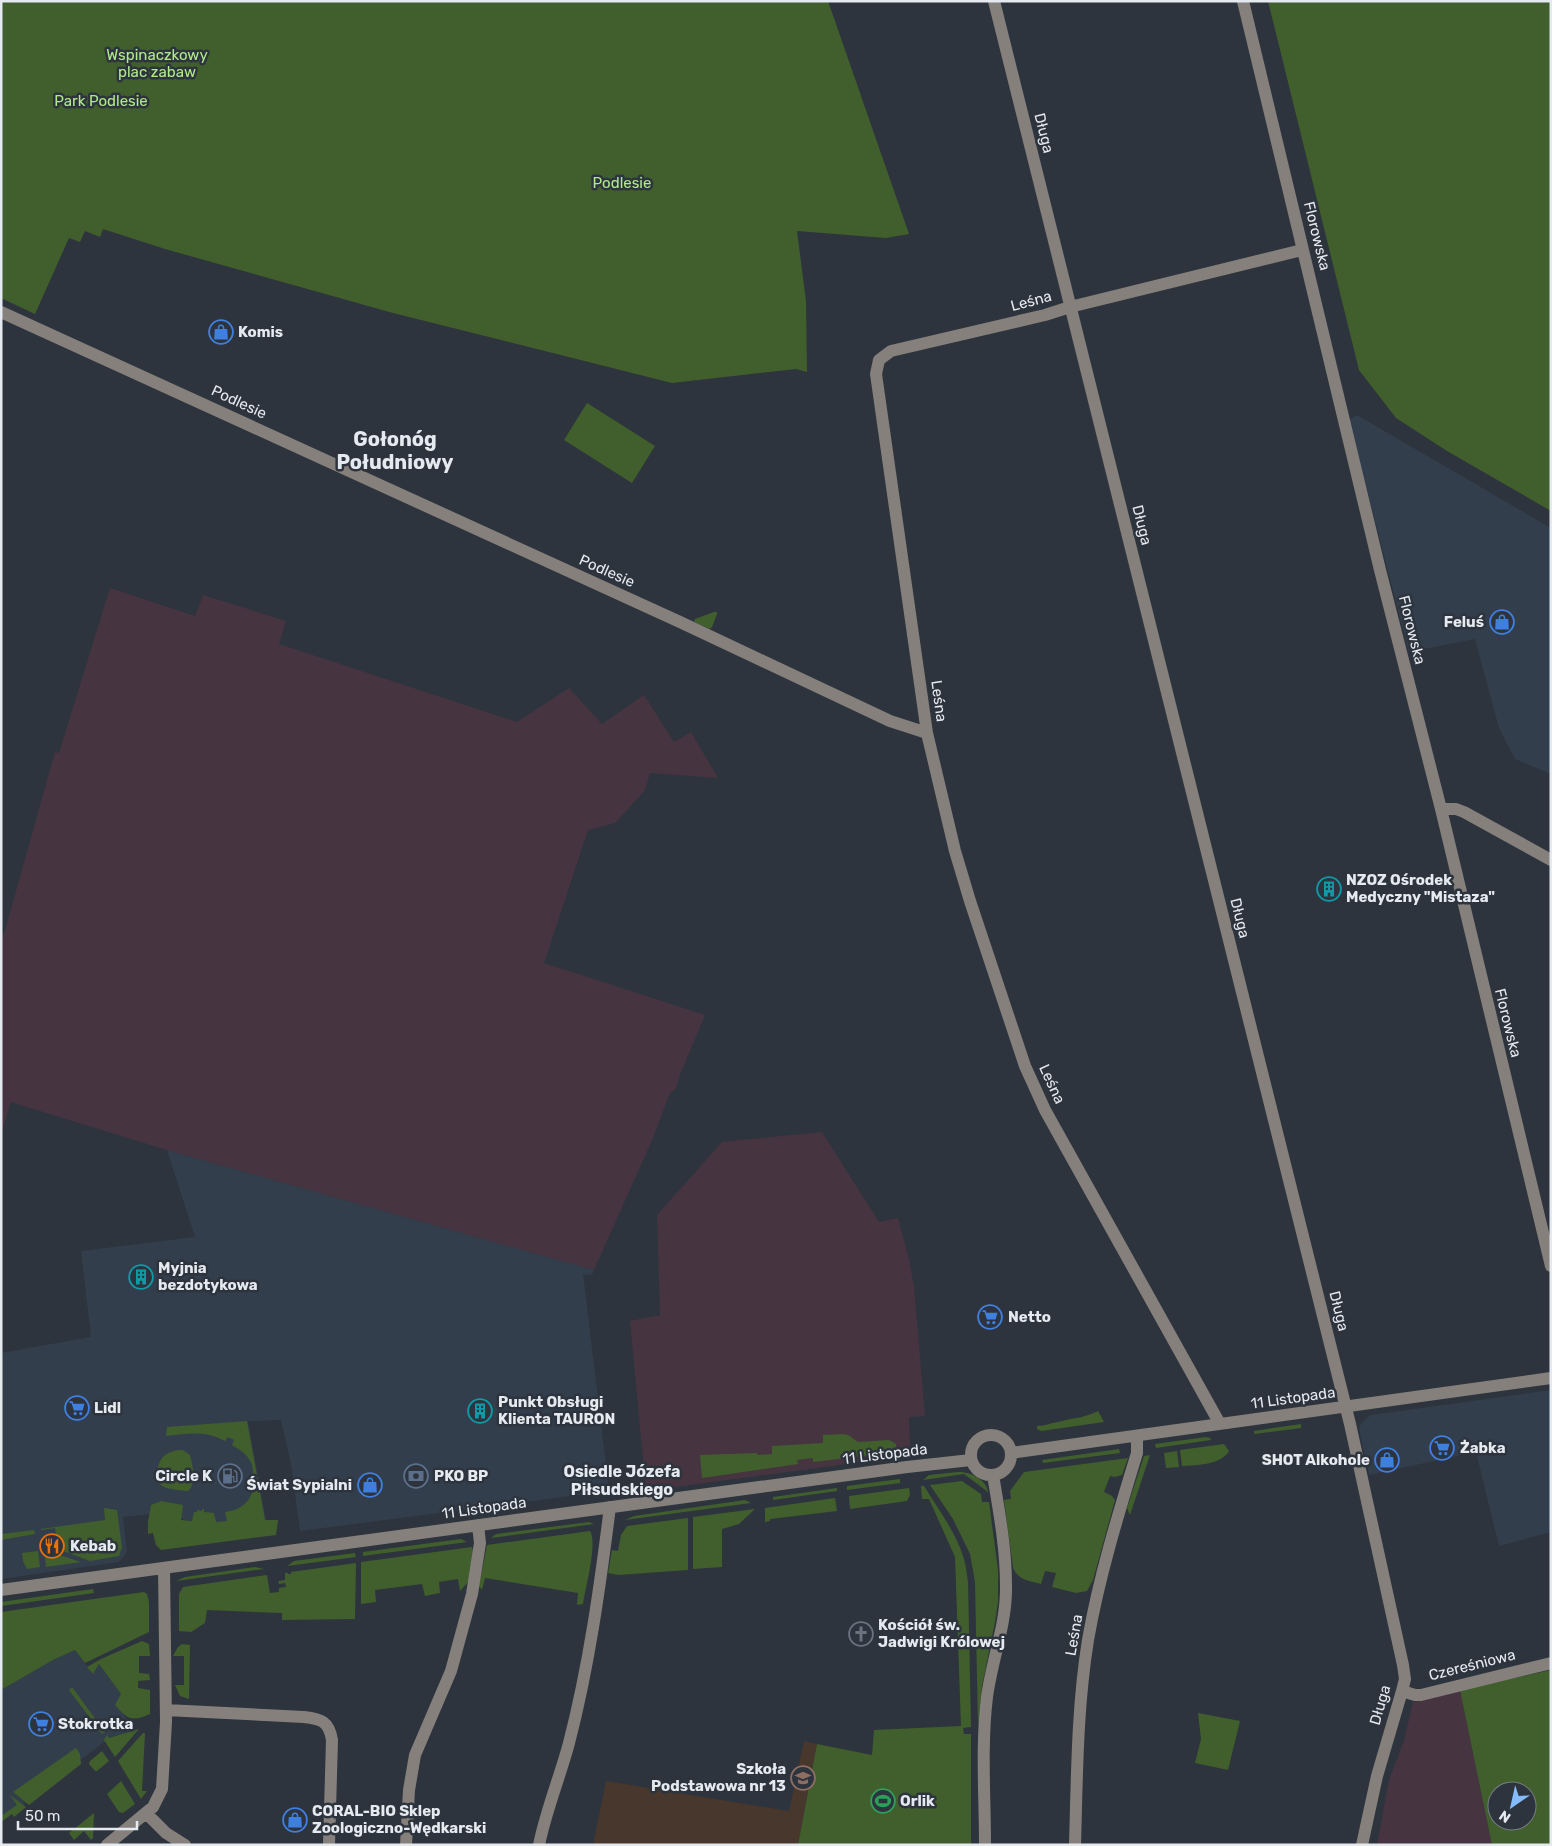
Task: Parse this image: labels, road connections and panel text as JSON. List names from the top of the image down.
{
  "streets": {
    "street": [
      "Długa",
      "Florowska",
      "Leśna",
      "Podlesie",
      "11 Listopada",
      "Czereśniowa"
    ]
  },
  "crossings": [
    ["Długa", "Leśna"],
    ["Długa", "11 Listopada"],
    ["Długa", "Czereśniowa"],
    ["Florowska", "Leśna"],
    ["Leśna", "Podlesie"],
    ["Leśna", "11 Listopada"]
  ],
  "districts": ["Gołonóg Południowy", "Osiedle Józefa Piłsudskiego"],
  "parks": ["Wspinaczkowy plac zabaw", "Park Podlesie", "Podlesie"],
  "places": {
    "shop": [
      "Komis",
      "Feluś",
      "SHOT Alkohole",
      "Świat Sypialni",
      "CORAL-BIO Sklep Zoologiczno-Wędkarski"
    ],
    "building": ["NZOZ Ośrodek Medyczny \"Mistaza\"", "Myjnia bezdotykowa", "Punkt Obsługi Klienta TAURON"],
    "supermarket": [
      "Netto",
      "Lidl",
      "Żabka",
      "Stokrotka"
    ],
    "fuel station": ["Circle K"],
    "bank": ["PKO BP"],
    "restaurant": ["Kebab"],
    "church": ["Kościół św. Jadwigi Królowej"],
    "school or university": ["Szkoła Podstawowa nr 13"],
    "sports": ["Orlik"]
  },
  "scale_bar": "50 m",
  "north": "bottom left"
}
